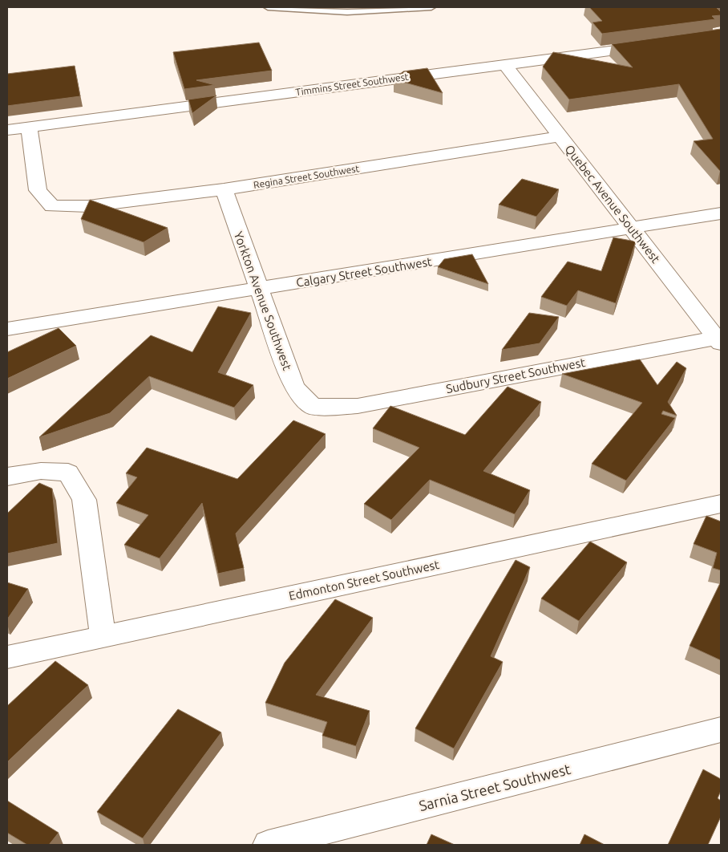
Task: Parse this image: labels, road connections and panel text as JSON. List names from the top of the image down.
{
  "streets": {
    "street": [
      "Timmins Street Southwest",
      "Regina Street Southwest",
      "Quebec Avenue Southwest",
      "Calgary Street Southwest",
      "Yorkton Avenue Southwest",
      "Sudbury Street Southwest",
      "Edmonton Street Southwest",
      "Sarnia Street Southwest"
    ]
  },
  "crossings": [
    ["Timmins Street Southwest", "Regina Street Southwest"],
    ["Timmins Street Southwest", "Quebec Avenue Southwest"],
    ["Regina Street Southwest", "Quebec Avenue Southwest"],
    ["Regina Street Southwest", "Yorkton Avenue Southwest"],
    ["Quebec Avenue Southwest", "Calgary Street Southwest"],
    ["Quebec Avenue Southwest", "Sudbury Street Southwest"],
    ["Calgary Street Southwest", "Yorkton Avenue Southwest"],
    ["Yorkton Avenue Southwest", "Sudbury Street Southwest"]
  ]
}
